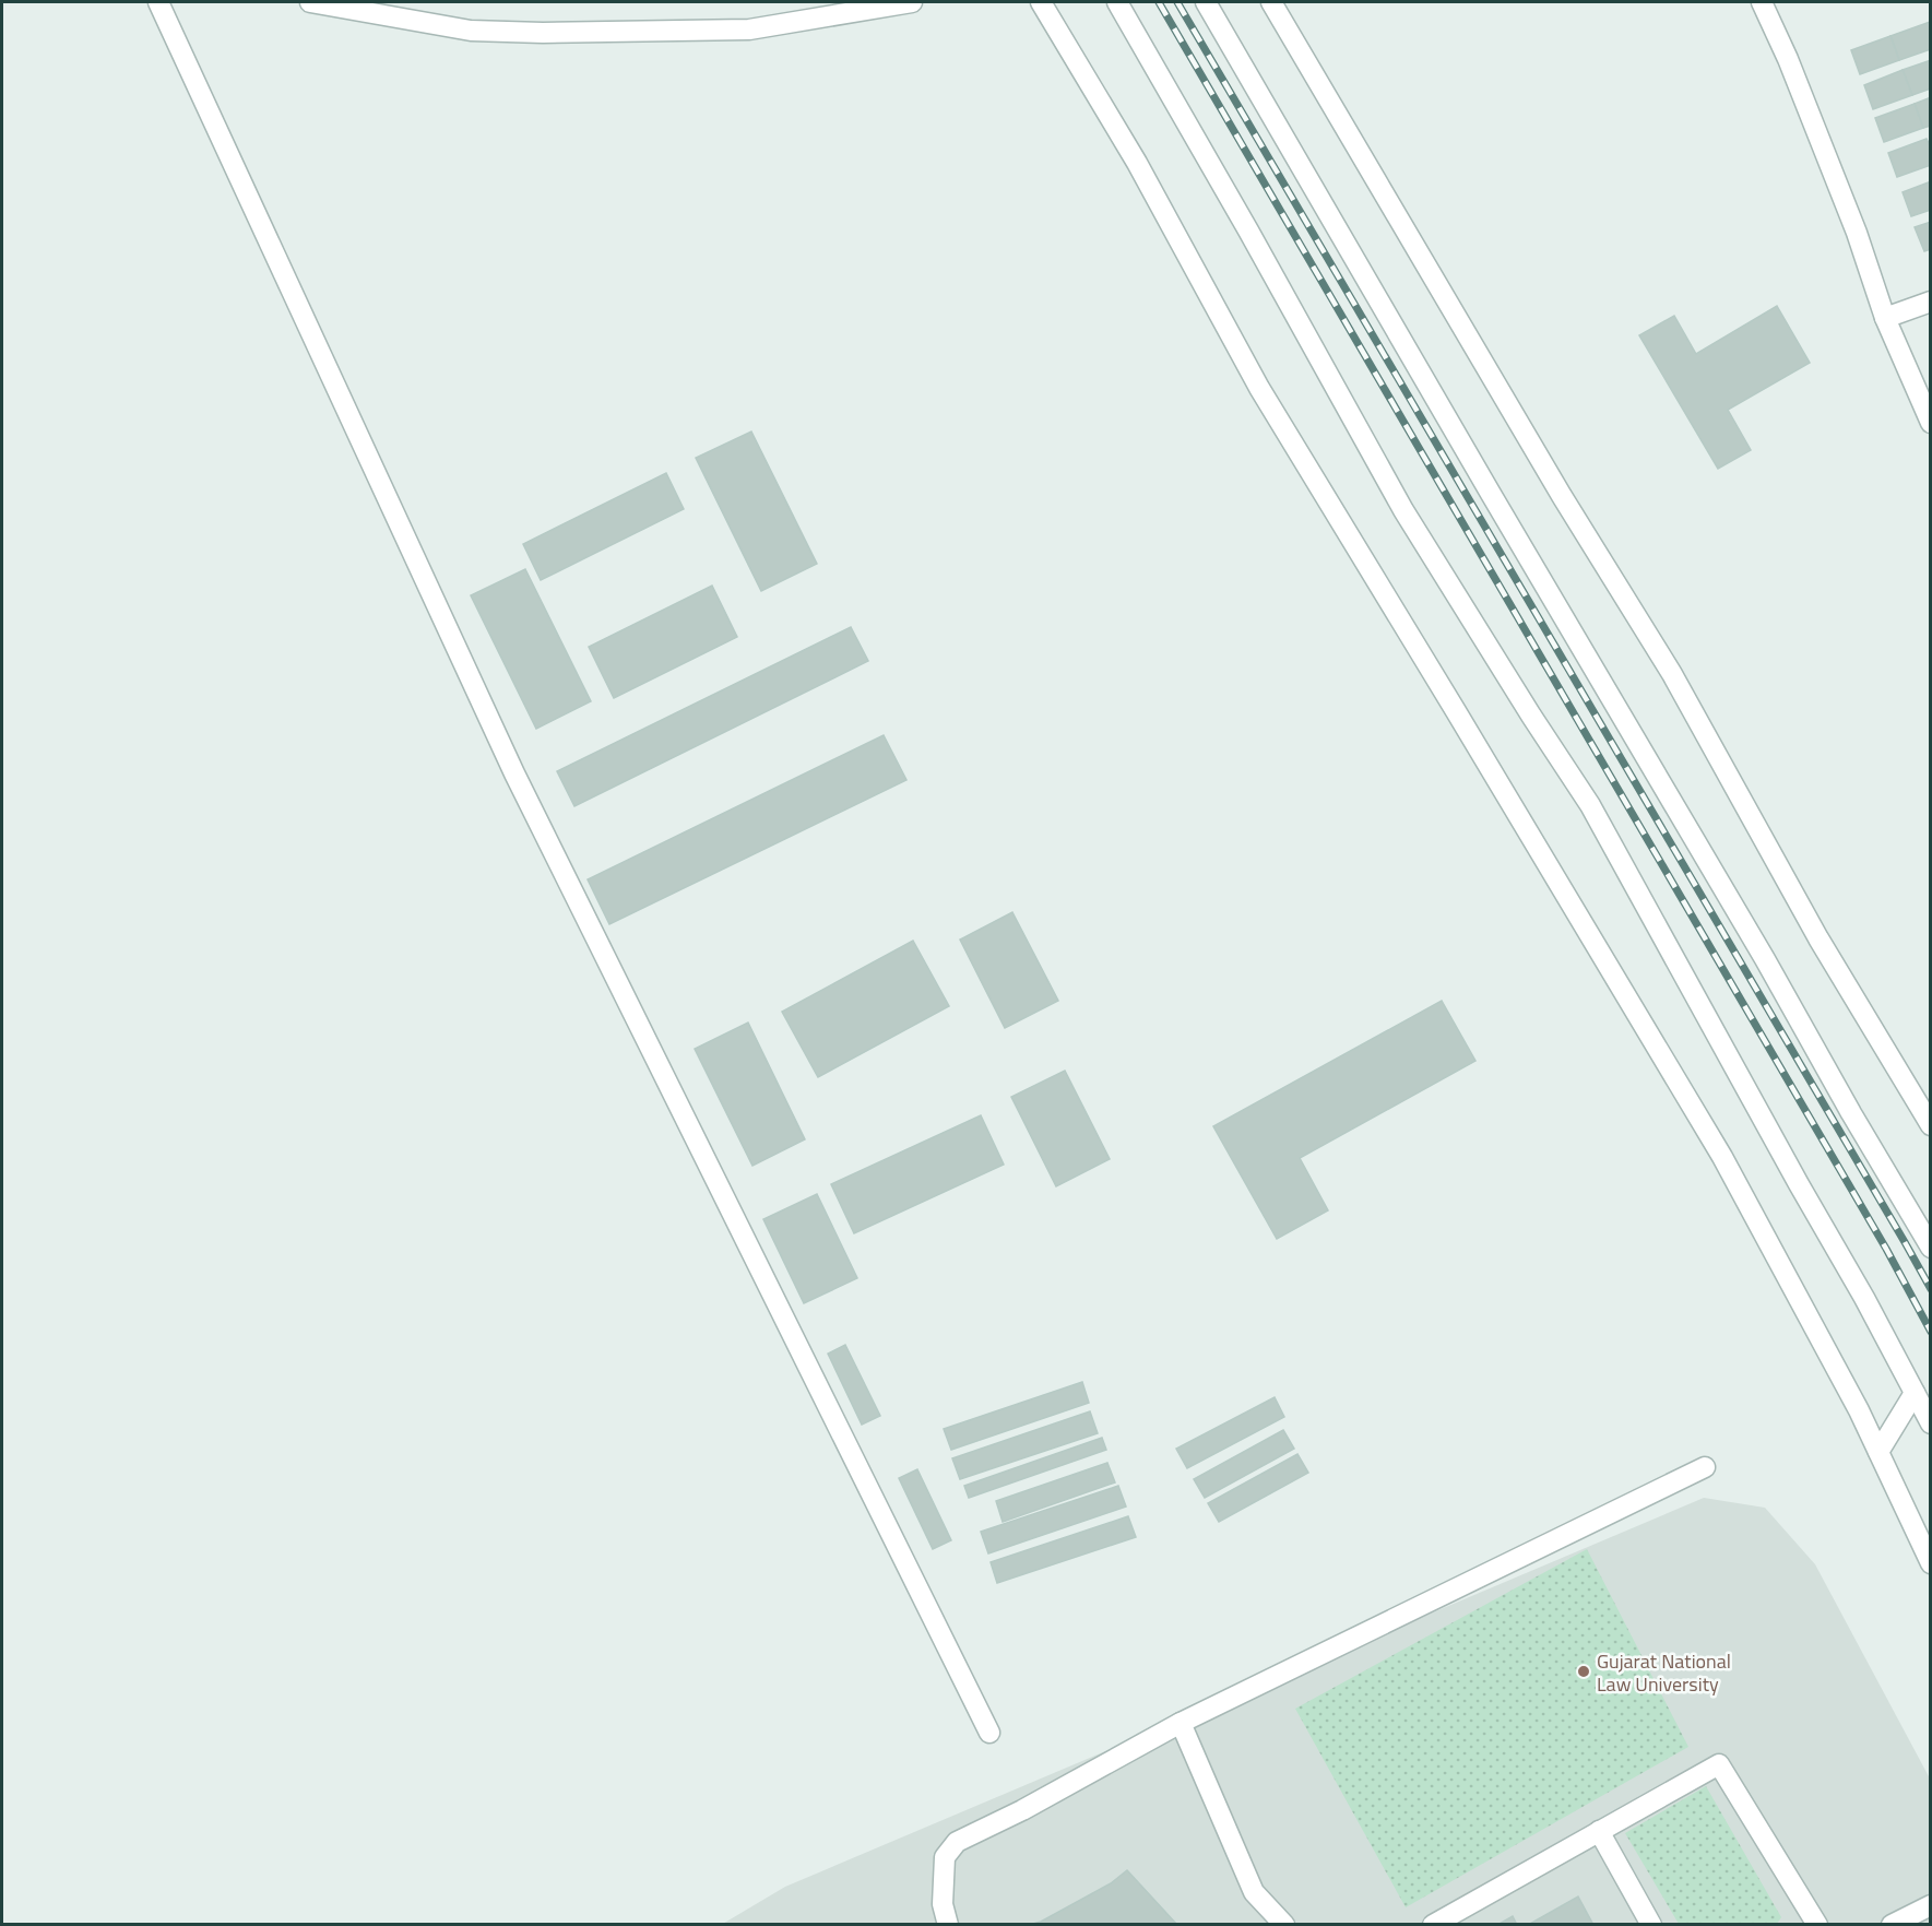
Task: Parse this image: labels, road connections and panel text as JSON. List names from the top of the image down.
{
  "places": ["Gujarat National Law University"]
}
